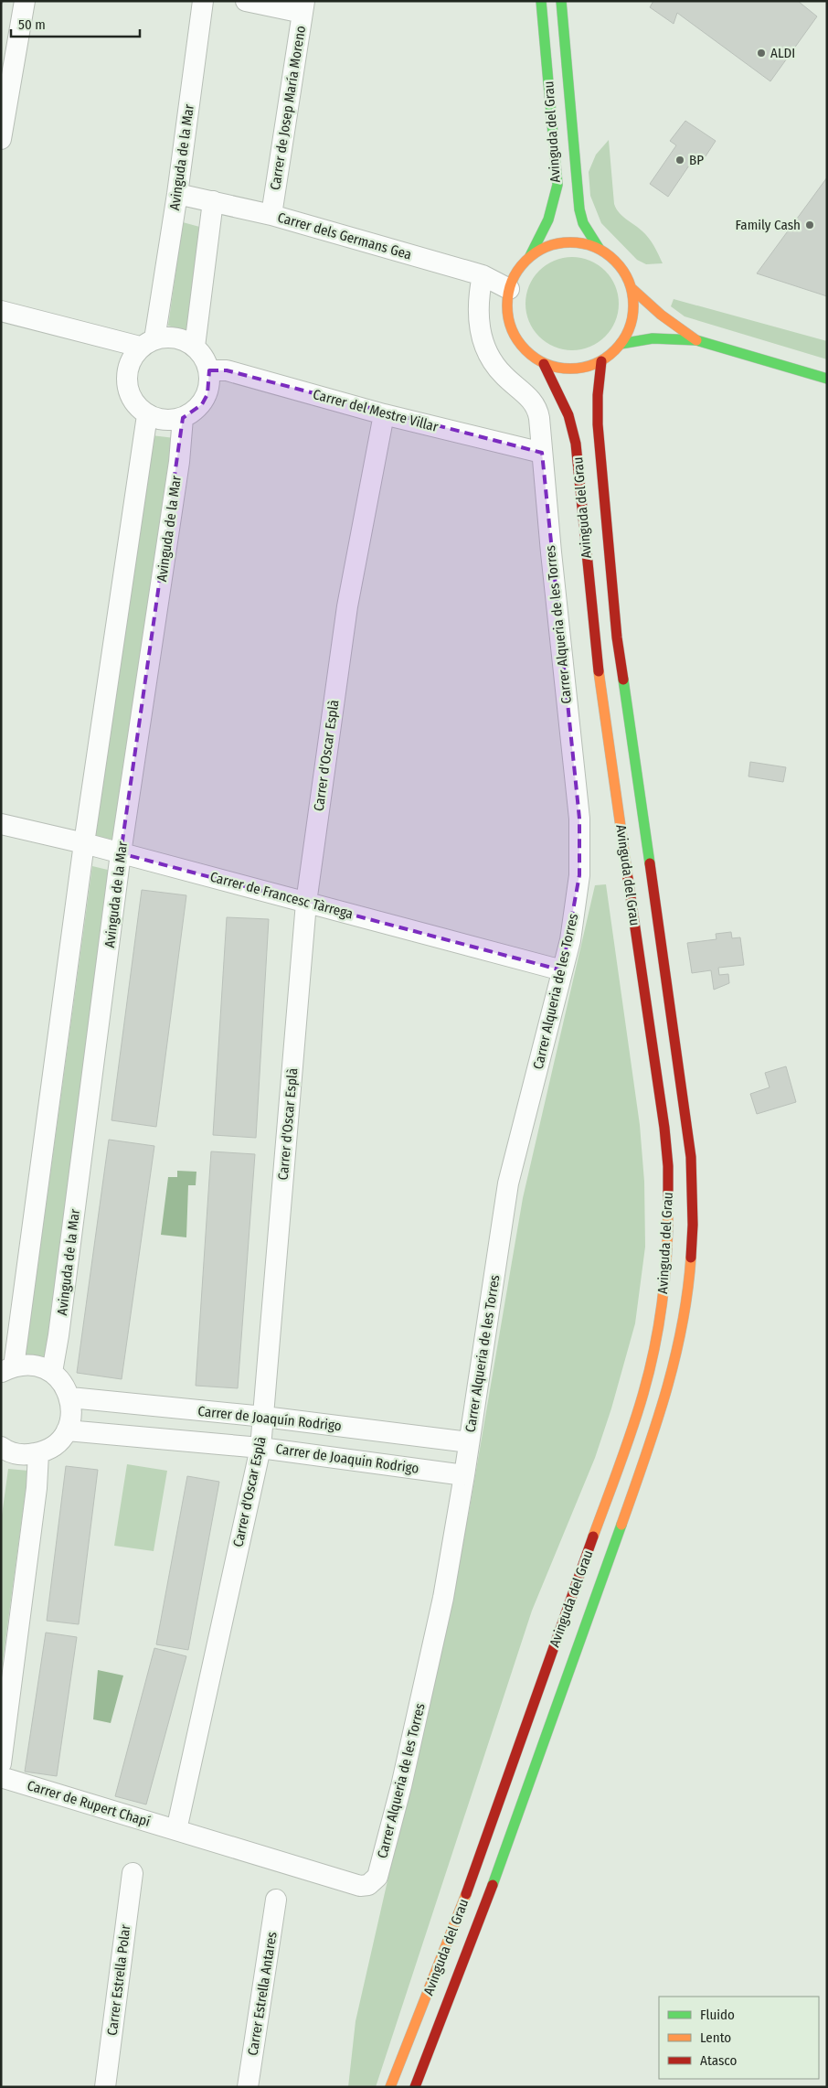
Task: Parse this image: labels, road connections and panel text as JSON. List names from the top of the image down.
{
  "streets": {
    "main road": ["Avinguda del Grau"],
    "street": [
      "Carrer de Josep María Moreno",
      "Avinguda de la Mar",
      "Carrer dels Germans Gea",
      "Carrer del Mestre Villar",
      "Carrer Alqueria de les Torres",
      "Carrer d'Oscar Esplà",
      "Carrer de Francesc Tàrrega",
      "Carrer de Joaquín Rodrigo",
      "Carrer de Joaquin Rodrigo",
      "Carrer de Rupert Chapí",
      "Carrer Estrella Polar",
      "Carrer Estrella Antares"
    ]
  },
  "crossings": [
    ["Carrer de Josep María Moreno", "Carrer dels Germans Gea"],
    ["Avinguda del Grau", "Carrer dels Germans Gea"],
    ["Avinguda de la Mar", "Carrer dels Germans Gea"],
    ["Avinguda de la Mar", "Carrer del Mestre Villar"],
    ["Avinguda de la Mar", "Carrer de Francesc Tàrrega"],
    ["Carrer del Mestre Villar", "Carrer Alqueria de les Torres"],
    ["Carrer del Mestre Villar", "Carrer d'Oscar Esplà"],
    ["Carrer Alqueria de les Torres", "Carrer d'Oscar Esplà"],
    ["Carrer Alqueria de les Torres", "Carrer de Francesc Tàrrega"],
    ["Carrer Alqueria de les Torres", "Carrer de Joaquín Rodrigo"],
    ["Carrer Alqueria de les Torres", "Carrer de Joaquin Rodrigo"],
    ["Carrer Alqueria de les Torres", "Carrer de Rupert Chapí"],
    ["Carrer d'Oscar Esplà", "Carrer de Francesc Tàrrega"],
    ["Carrer d'Oscar Esplà", "Carrer de Joaquín Rodrigo"],
    ["Carrer d'Oscar Esplà", "Carrer de Joaquin Rodrigo"],
    ["Carrer d'Oscar Esplà", "Carrer de Rupert Chapí"]
  ],
  "places": ["ALDI", "BP", "Family Cash"],
  "legend": ["Fluido", "Lento", "Atasco"],
  "scale_bar": "50 m"
}
